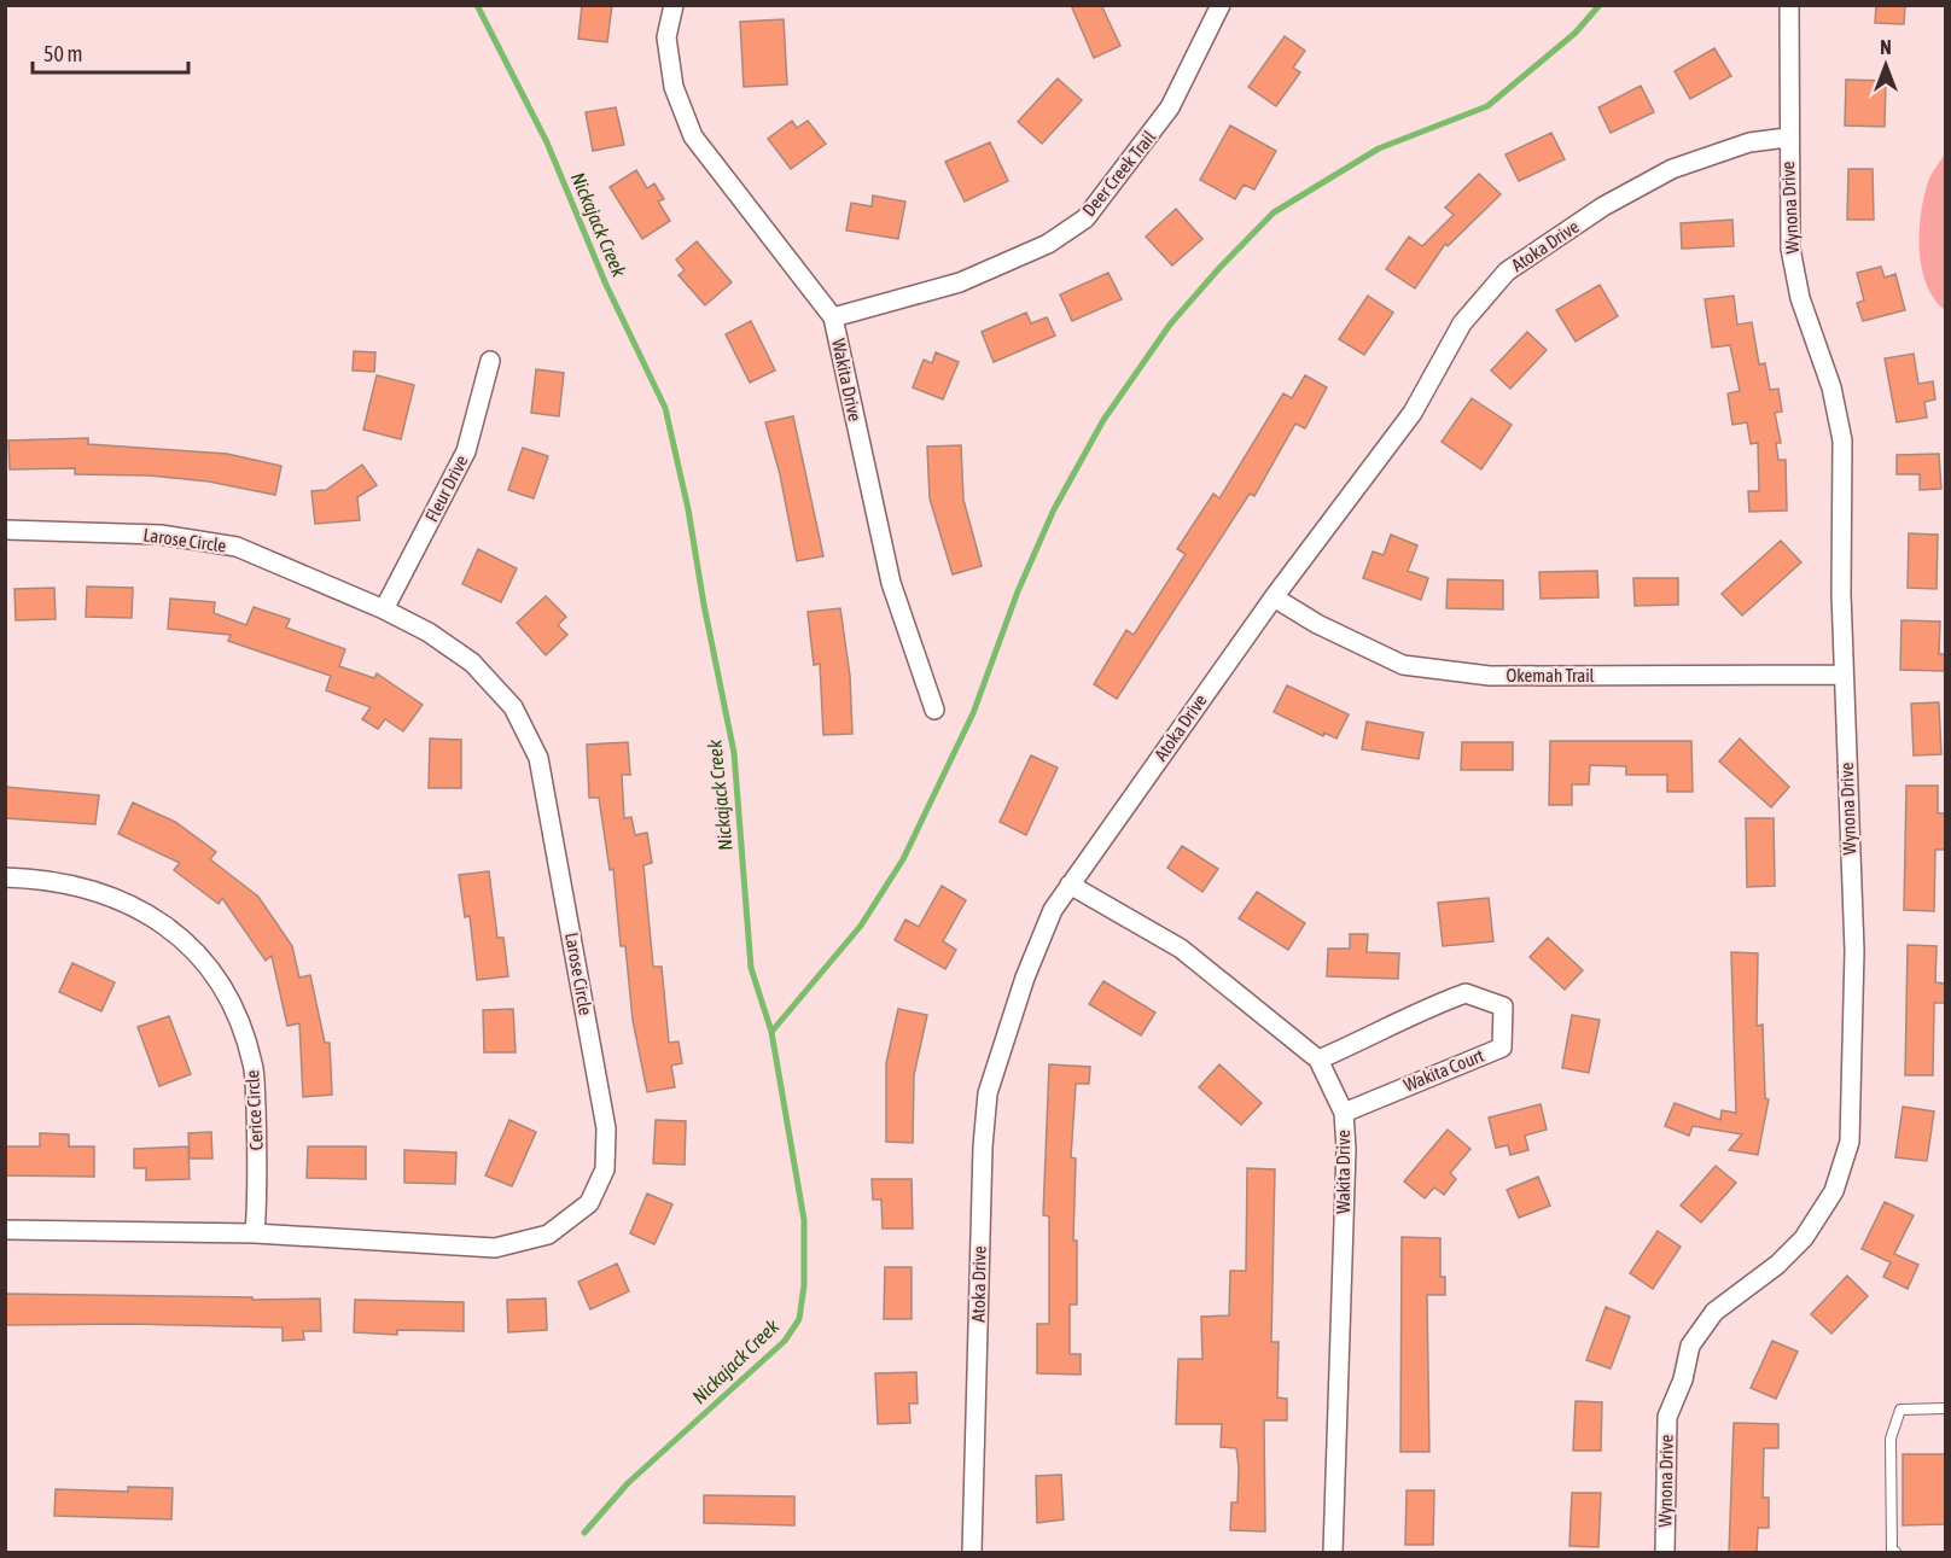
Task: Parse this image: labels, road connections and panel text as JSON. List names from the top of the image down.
{
  "streets": {
    "street": [
      "Deer Creek Trail",
      "Wynona Drive",
      "Atoka Drive",
      "Wakita Drive",
      "Fleur Drive",
      "Larose Circle",
      "Okemah Trail",
      "Wakita Court",
      "Cerice Circle"
    ]
  },
  "crossings": [
    ["Deer Creek Trail", "Wakita Drive"],
    ["Wynona Drive", "Atoka Drive"],
    ["Wynona Drive", "Okemah Trail"],
    ["Atoka Drive", "Wakita Drive"],
    ["Atoka Drive", "Okemah Trail"],
    ["Wakita Drive", "Wakita Court"],
    ["Fleur Drive", "Larose Circle"],
    ["Larose Circle", "Cerice Circle"]
  ],
  "water": ["Nickajack Creek"],
  "scale_bar": "50 m",
  "north": "top"
}
